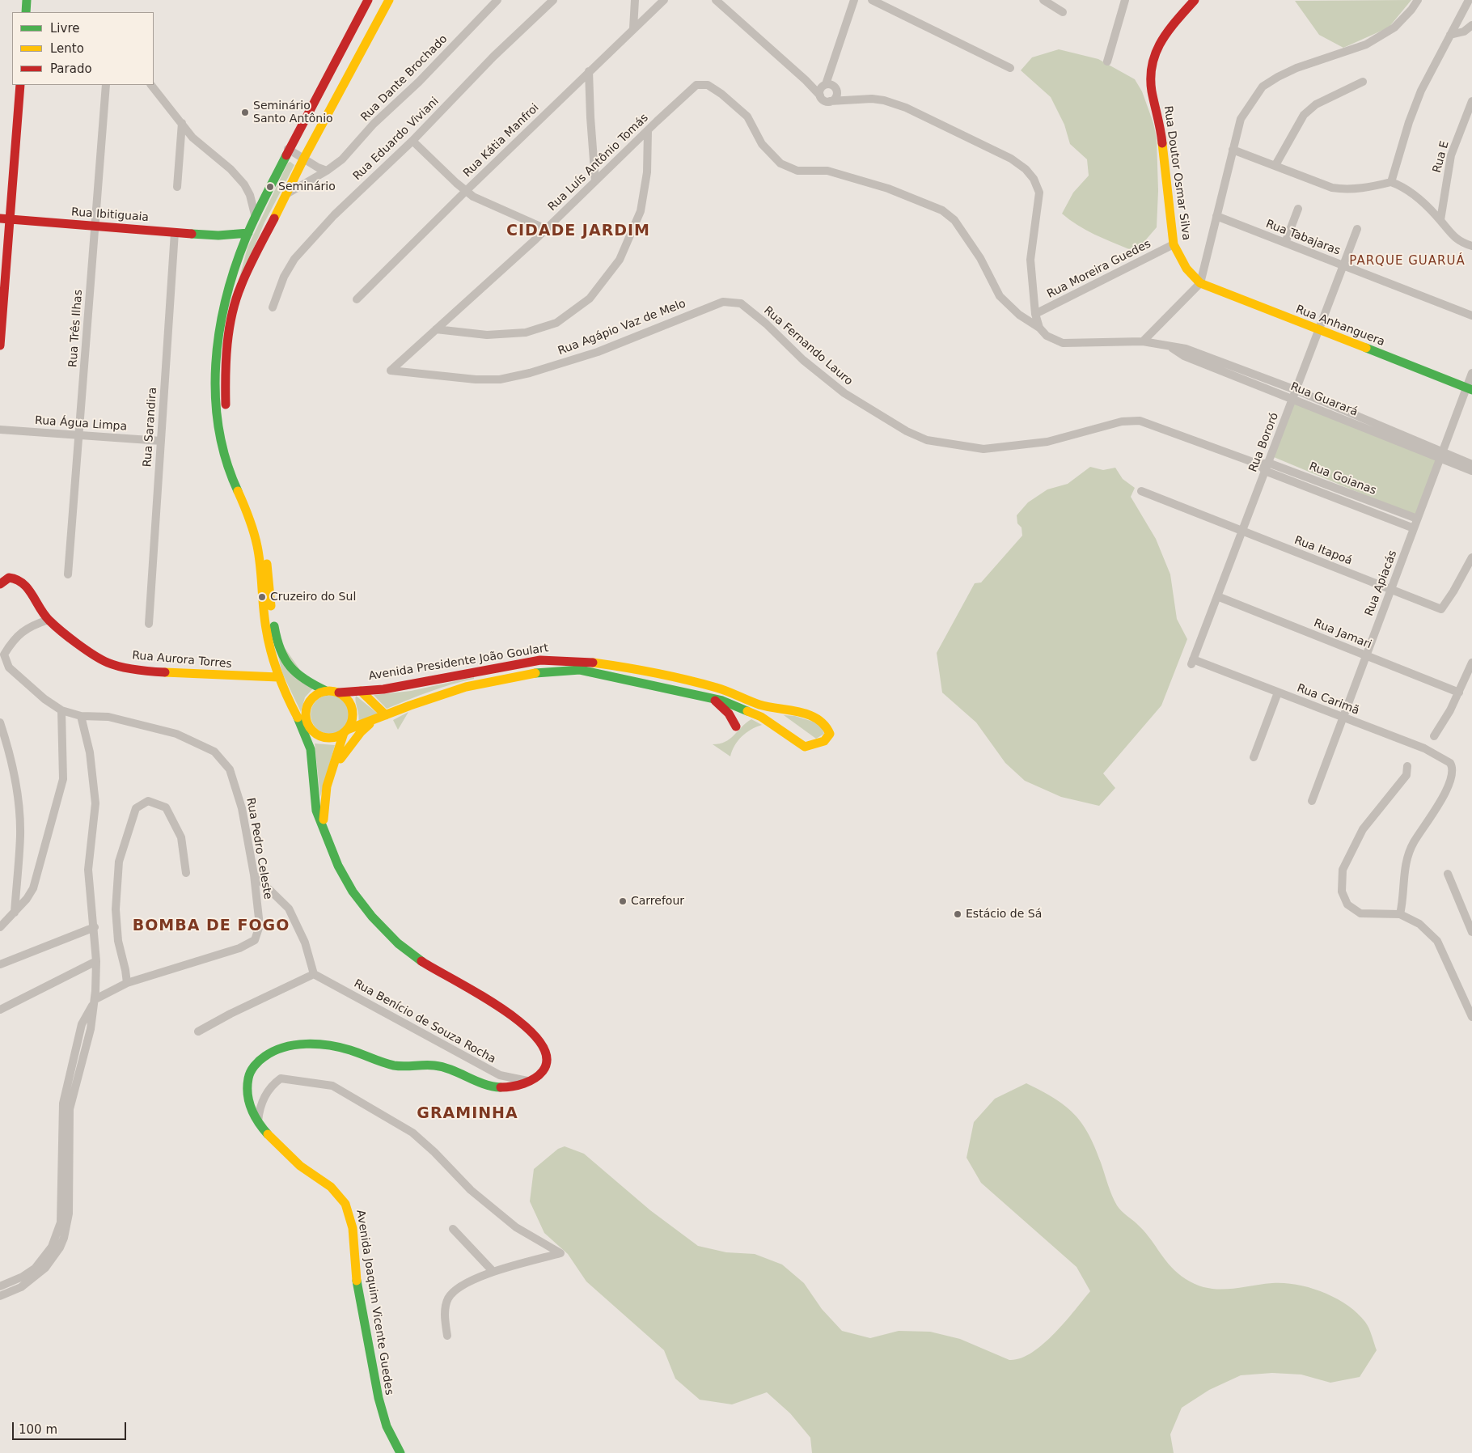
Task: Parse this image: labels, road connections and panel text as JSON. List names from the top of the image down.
{
  "streets": {
    "street": [
      "Rua Dante Brochado",
      "Rua Eduardo Viviani",
      "Rua Kátia Manfroi",
      "Rua E",
      "Rua Luís Antônio Tomás",
      "Rua Doutor Osmar Silva",
      "Rua Ibitiguaia",
      "Rua Tabajaras",
      "Rua Moreira Guedes",
      "Rua Anhanguera",
      "Rua Agápio Vaz de Melo",
      "Rua Três Ilhas",
      "Rua Fernando Lauro",
      "Rua Guarará",
      "Rua Água Limpa",
      "Rua Sarandira",
      "Rua Bororó",
      "Rua Goianas",
      "Rua Itapoá",
      "Rua Apiacás",
      "Rua Jamari",
      "Rua Aurora Torres",
      "Avenida Presidente João Goulart",
      "Rua Carimã",
      "Rua Pedro Celeste",
      "Rua Benício de Souza Rocha",
      "Avenida Joaquim Vicente Guedes"
    ]
  },
  "crossings": [
    ["Rua Luís Antônio Tomás", "Rua Agápio Vaz de Melo"],
    ["Rua Luís Antônio Tomás", "Rua Guarará"],
    ["Rua Doutor Osmar Silva", "Rua Moreira Guedes"],
    ["Rua Doutor Osmar Silva", "Rua Anhanguera"],
    ["Rua Ibitiguaia", "Rua Três Ilhas"],
    ["Rua Ibitiguaia", "Rua Sarandira"],
    ["Rua Ibitiguaia", "Avenida Joaquim Vicente Guedes"],
    ["Rua Tabajaras", "Rua Bororó"],
    ["Rua Anhanguera", "Rua Bororó"],
    ["Rua Anhanguera", "Rua Apiacás"],
    ["Rua Agápio Vaz de Melo", "Rua Fernando Lauro"],
    ["Rua Três Ilhas", "Rua Água Limpa"],
    ["Rua Fernando Lauro", "Rua Goianas"],
    ["Rua Guarará", "Rua Bororó"],
    ["Rua Guarará", "Rua Apiacás"],
    ["Rua Água Limpa", "Rua Sarandira"],
    ["Rua Bororó", "Rua Goianas"],
    ["Rua Bororó", "Rua Itapoá"],
    ["Rua Bororó", "Rua Jamari"],
    ["Rua Bororó", "Rua Carimã"],
    ["Rua Goianas", "Rua Apiacás"],
    ["Rua Itapoá", "Rua Apiacás"],
    ["Rua Apiacás", "Rua Jamari"],
    ["Rua Apiacás", "Rua Carimã"],
    ["Rua Aurora Torres", "Rua Pedro Celeste"],
    ["Rua Aurora Torres", "Avenida Joaquim Vicente Guedes"],
    ["Avenida Presidente João Goulart", "Avenida Joaquim Vicente Guedes"],
    ["Rua Benício de Souza Rocha", "Avenida Joaquim Vicente Guedes"]
  ],
  "districts": [
    "CIDADE JARDIM",
    "PARQUE GUARUÁ",
    "BOMBA DE FOGO",
    "GRAMINHA"
  ],
  "places": [
    "Seminário Santo Antônio",
    "Seminário",
    "Cruzeiro do Sul",
    "Carrefour",
    "Estácio de Sá"
  ],
  "legend": ["Livre", "Lento", "Parado"],
  "scale_bar": "100 m"
}
